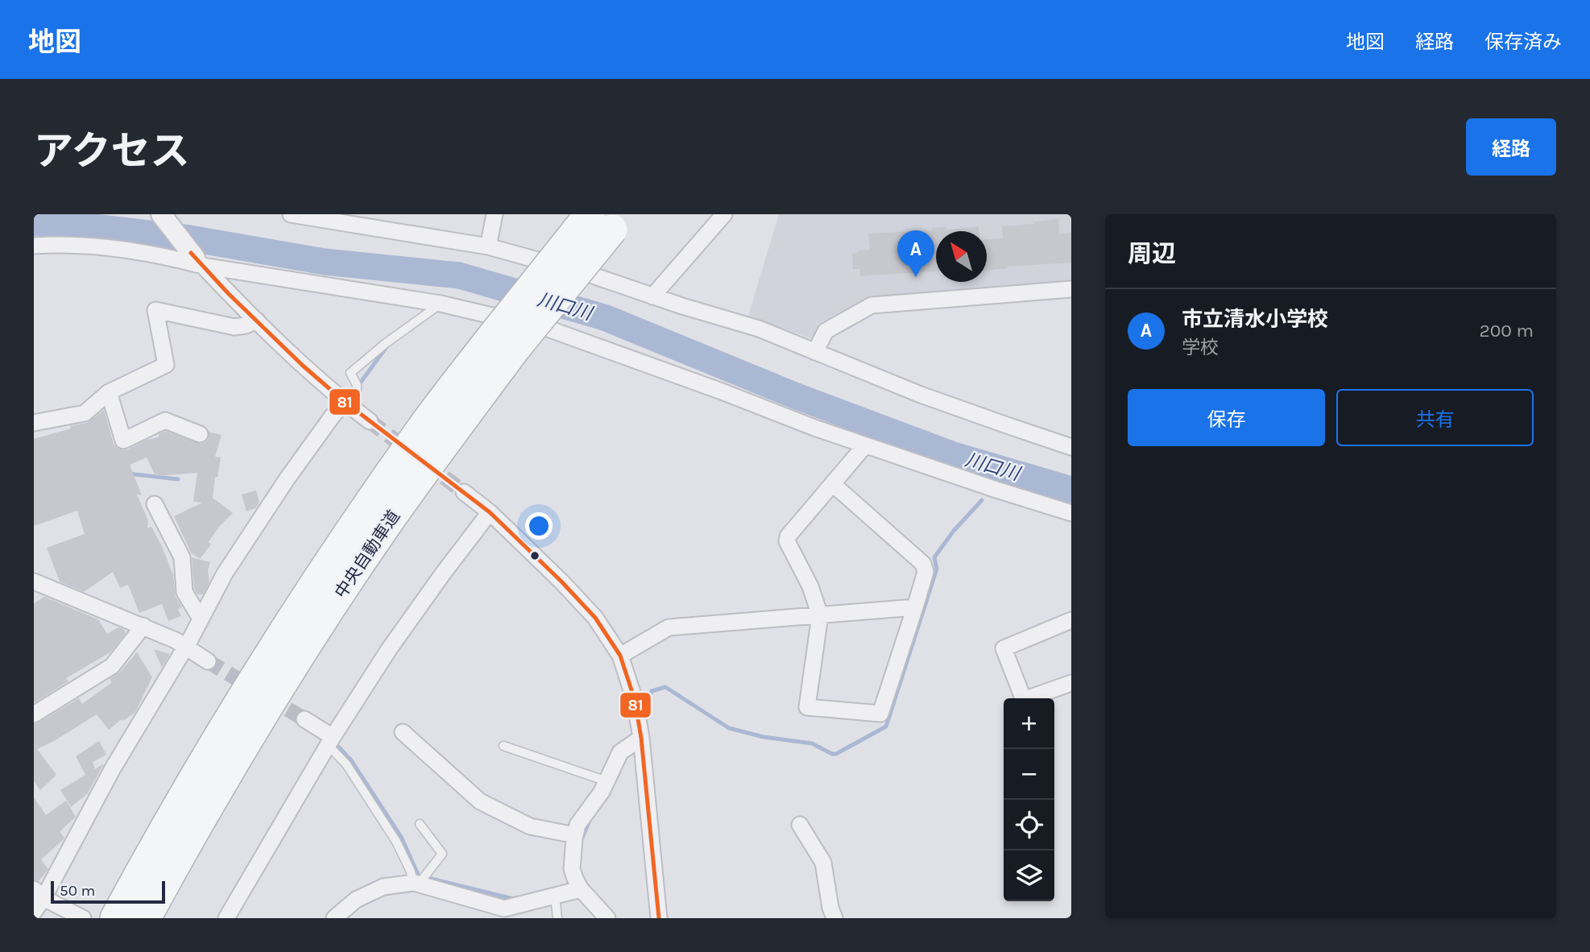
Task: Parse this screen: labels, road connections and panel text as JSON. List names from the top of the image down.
{
  "streets": {
    "highway": ["中央自動車道"]
  },
  "water": ["川口川"],
  "lines": ["transit line 81"],
  "scale_bar": "50 m",
  "north": "top left",
  "page": {
    "header": "地図",
    "nav": ["地図", "経路", "保存済み"],
    "title": "アクセス",
    "buttons": [
      "経路",
      ["保存", "共有"]
    ],
    "heading": "周辺",
    "pins": "A",
    "list": [
      {
        "mark": "A",
        "name": "市立清水小学校",
        "note": "学校",
        "value": "200 m"
      }
    ],
    "map_buttons": ["+", "−"],
    "scale": "50 m"
  }
}
